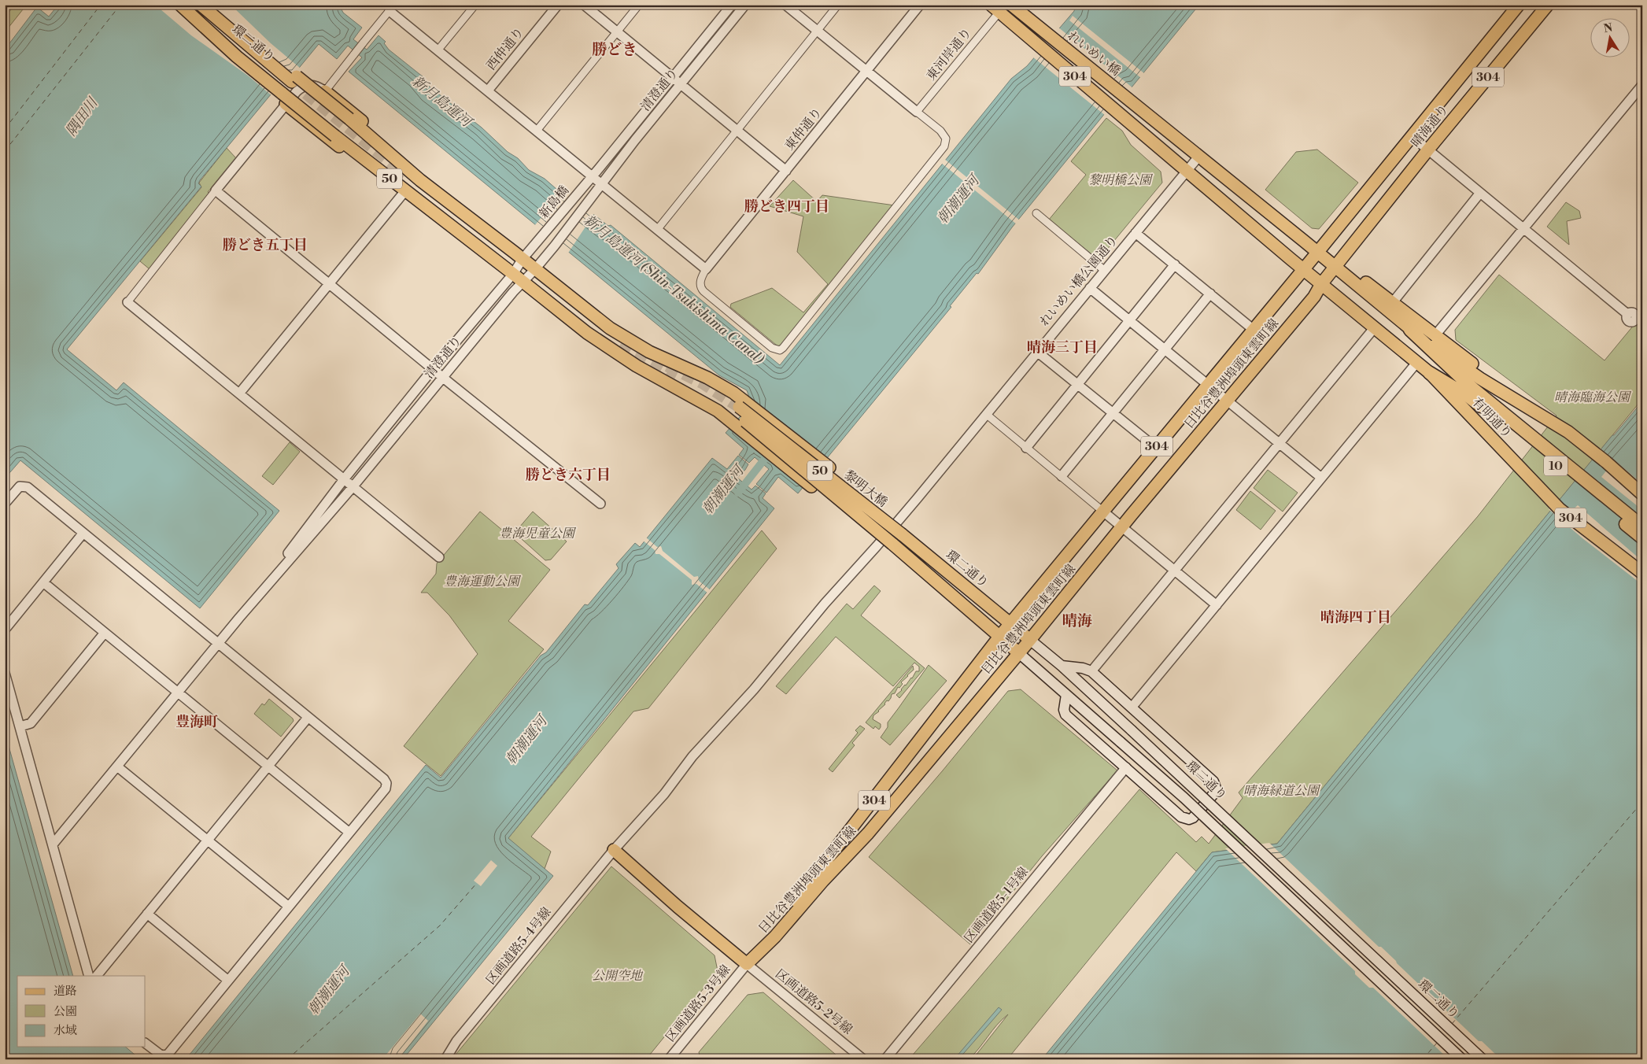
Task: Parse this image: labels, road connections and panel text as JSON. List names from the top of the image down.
{
  "streets": {
    "highway": ["10"],
    "main road": [
      "環二通り",
      "れいめい橋",
      "304",
      "晴海通り",
      "50",
      "日比谷豊洲埠頭東雲町線",
      "有明通り",
      "黎明大橋"
    ],
    "street": [
      "西仲通り",
      "東河岸通り",
      "清澄通り",
      "東仲通り",
      "新島橋",
      "れいめい橋公園通り",
      "区画道路5-1号線",
      "区画道路5-4号線",
      "区画道路5-2号線",
      "区画道路5-3号線"
    ]
  },
  "crossings": [
    ["環二通り", "50"],
    ["環二通り", "日比谷豊洲埠頭東雲町線"],
    ["環二通り", "黎明大橋"],
    ["れいめい橋", "304"],
    ["れいめい橋", "れいめい橋公園通り"],
    ["東河岸通り", "304"],
    ["304", "晴海通り"],
    ["304", "れいめい橋公園通り"],
    ["304", "日比谷豊洲埠頭東雲町線"],
    ["304", "有明通り"],
    ["304", "10"],
    ["清澄通り", "50"],
    ["清澄通り", "新島橋"],
    ["晴海通り", "日比谷豊洲埠頭東雲町線"],
    ["晴海通り", "有明通り"],
    ["50", "日比谷豊洲埠頭東雲町線"],
    ["50", "黎明大橋"],
    ["れいめい橋公園通り", "区画道路5-4号線"],
    ["日比谷豊洲埠頭東雲町線", "有明通り"],
    ["日比谷豊洲埠頭東雲町線", "区画道路5-2号線"],
    ["日比谷豊洲埠頭東雲町線", "区画道路5-3号線"],
    ["有明通り", "10"],
    ["区画道路5-2号線", "区画道路5-3号線"]
  ],
  "districts": [
    "勝どき",
    "勝どき四丁目",
    "勝どき五丁目",
    "晴海三丁目",
    "勝どき六丁目",
    "晴海四丁目",
    "晴海",
    "豊海町"
  ],
  "water": [
    "新月島運河",
    "隅田川",
    "朝潮運河",
    "新月島運河 (Shin-Tsukishima Canal)"
  ],
  "parks": [
    "黎明橋公園",
    "晴海臨海公園",
    "豊海児童公園",
    "豊海運動公園",
    "晴海緑道公園",
    "公開空地"
  ],
  "legend": ["道路", "公園", "水域"],
  "north": "top"
}
